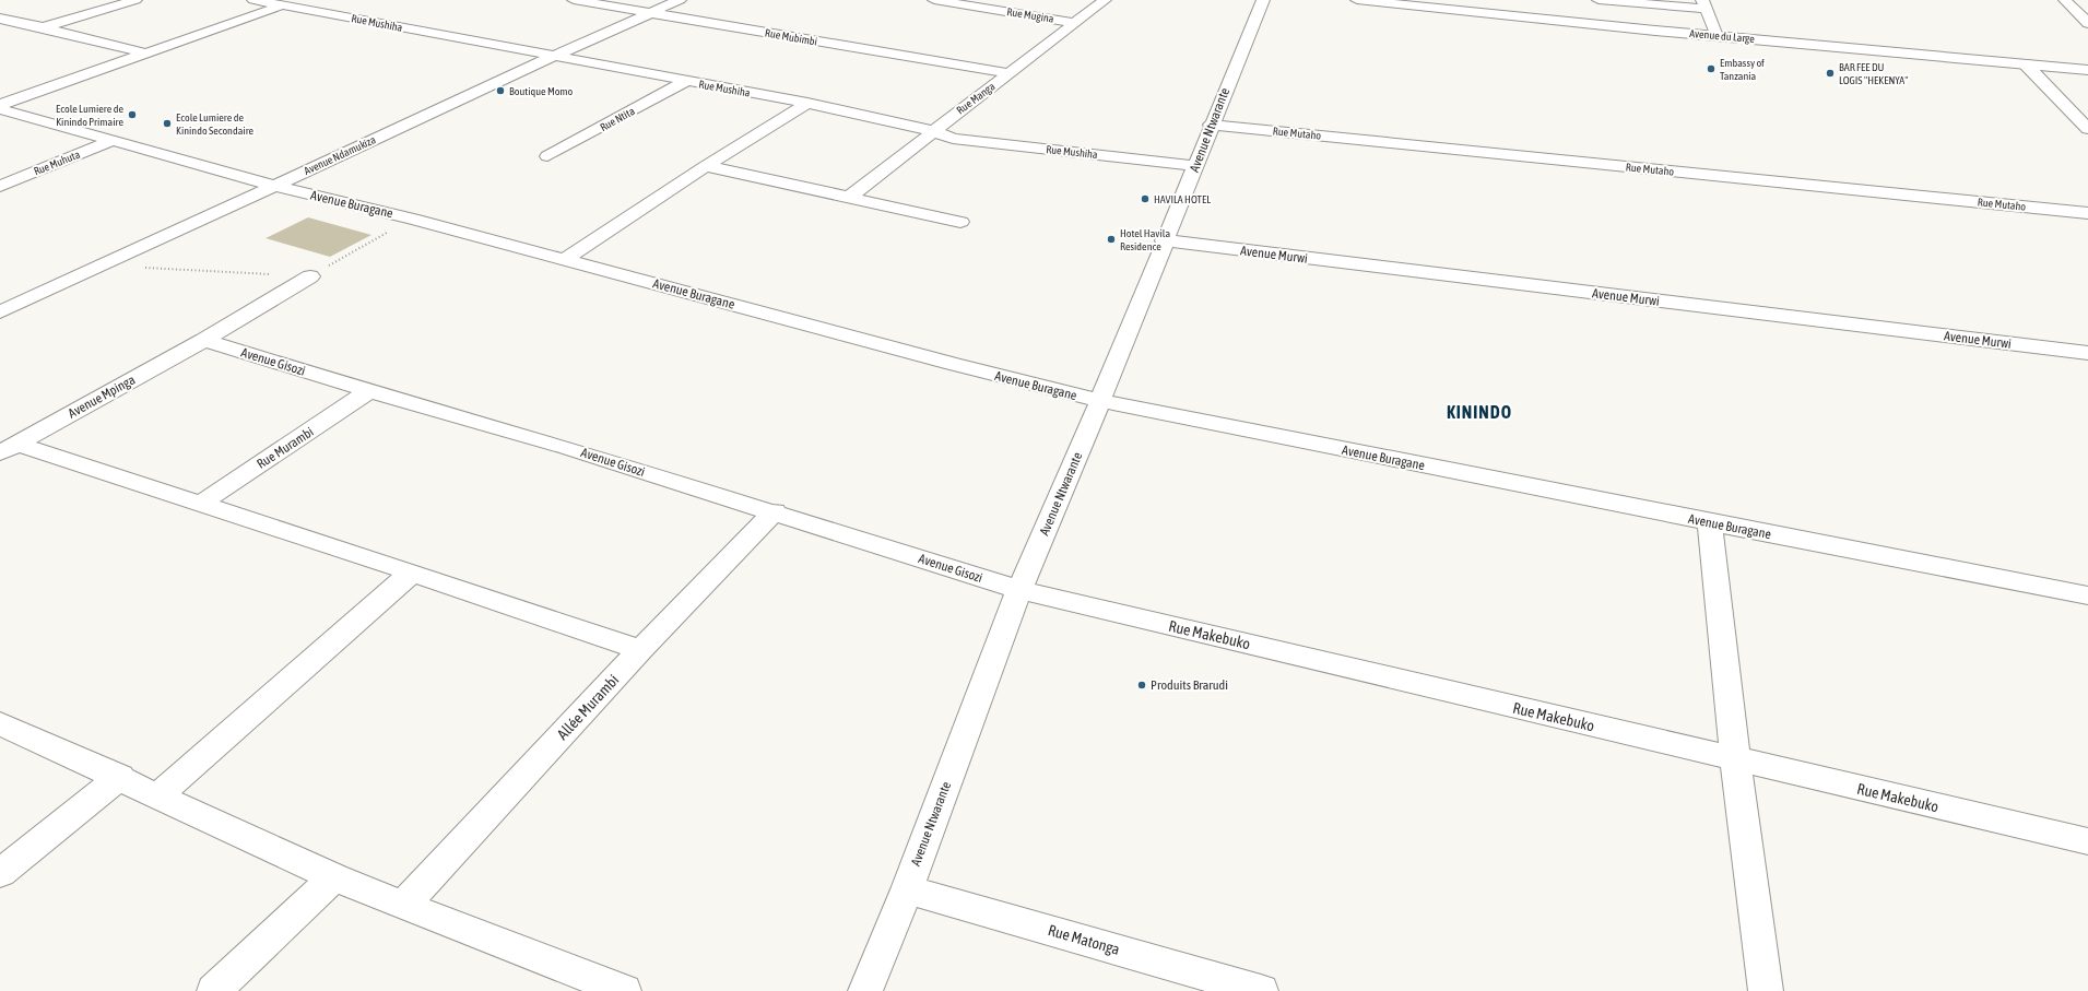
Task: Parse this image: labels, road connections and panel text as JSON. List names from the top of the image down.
{
  "streets": {
    "street": [
      "Rue Mugina",
      "Rue Mushiha",
      "Avenue du Large",
      "Rue Mubimbi",
      "Rue Manga",
      "Rue Ntita",
      "Avenue Ntwarante",
      "Rue Mutaho",
      "Avenue Ndamukiza",
      "Rue Muhuta",
      "Avenue Buragane",
      "Avenue Murwi",
      "Avenue Gisozi",
      "Avenue Mpinga",
      "Rue Murambi",
      "Rue Makebuko",
      "Allée Murambi",
      "Rue Matonga"
    ]
  },
  "crossings": [
    ["Rue Mugina", "Rue Manga"],
    ["Rue Mushiha", "Rue Manga"],
    ["Rue Mushiha", "Rue Ntita"],
    ["Rue Mushiha", "Avenue Ntwarante"],
    ["Rue Mushiha", "Avenue Ndamukiza"],
    ["Rue Mubimbi", "Rue Manga"],
    ["Rue Mubimbi", "Avenue Ndamukiza"],
    ["Avenue Ntwarante", "Rue Mutaho"],
    ["Avenue Ntwarante", "Avenue Buragane"],
    ["Avenue Ntwarante", "Avenue Murwi"],
    ["Avenue Ntwarante", "Avenue Gisozi"],
    ["Avenue Ntwarante", "Rue Makebuko"],
    ["Avenue Ntwarante", "Rue Matonga"],
    ["Avenue Ndamukiza", "Avenue Buragane"],
    ["Rue Muhuta", "Avenue Buragane"],
    ["Avenue Gisozi", "Avenue Mpinga"],
    ["Avenue Gisozi", "Rue Murambi"],
    ["Avenue Gisozi", "Rue Makebuko"],
    ["Avenue Gisozi", "Allée Murambi"]
  ],
  "districts": ["KININDO"],
  "places": [
    "Embassy of Tanzania",
    "BAR FEE DU LOGIS \"HEKENYA\"",
    "Boutique Momo",
    "Ecole Lumiere de Kinindo Primaire",
    "Ecole Lumiere de Kinindo Secondaire",
    "HAVILA HOTEL",
    "Hotel Havila Residence",
    "Produits Brarudi"
  ]
}
